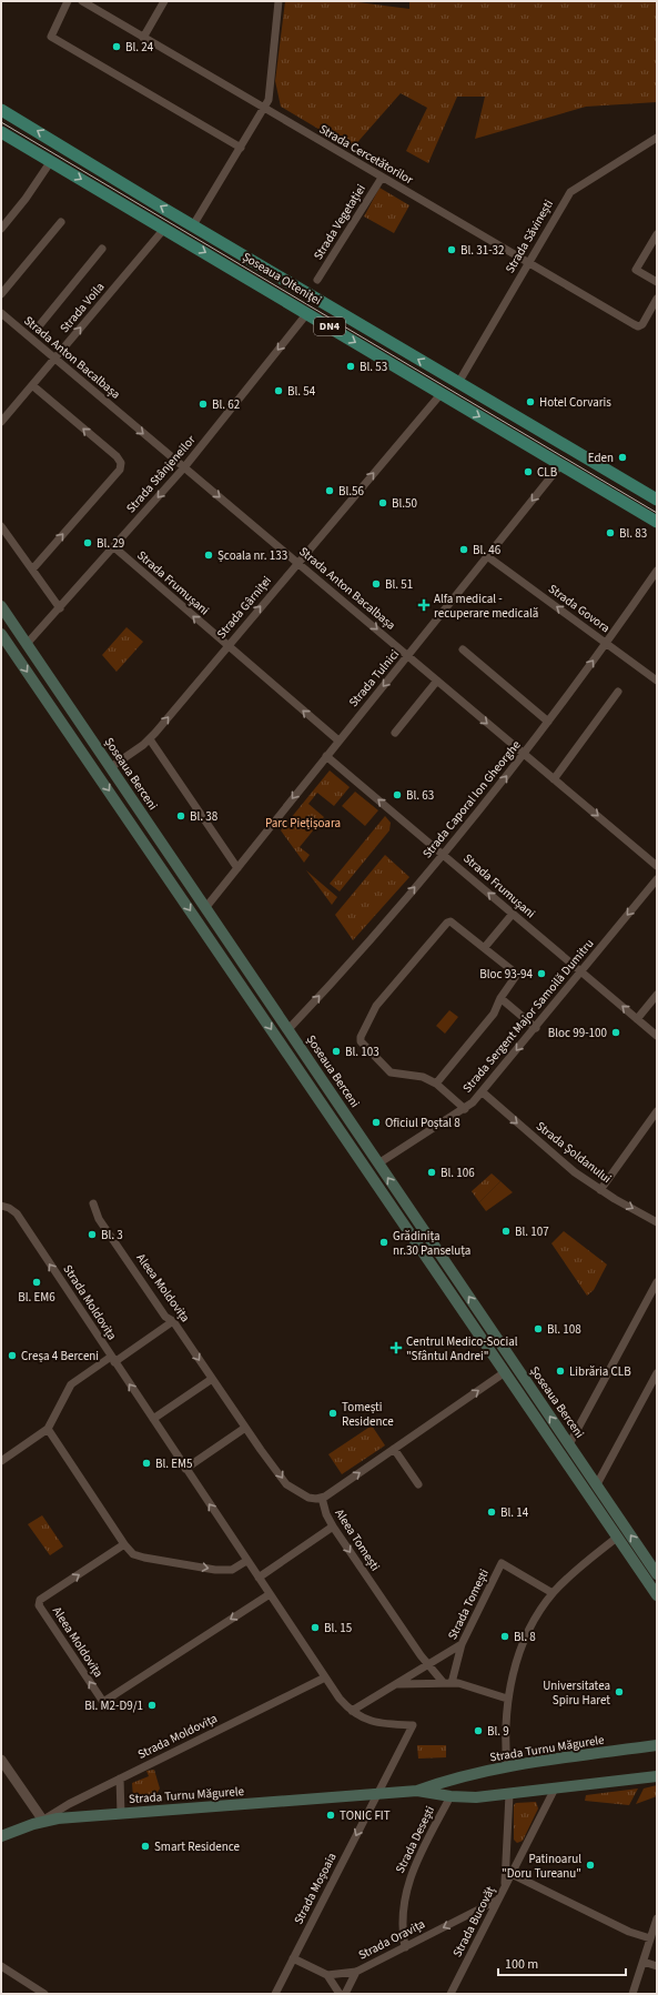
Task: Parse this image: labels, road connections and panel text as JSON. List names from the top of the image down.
{
  "streets": {
    "main road": [
      "Șoseaua Olteniței",
      "DN4",
      "Șoseaua Berceni",
      "Strada Turnu Măgurele"
    ],
    "street": [
      "Strada Cercetătorilor",
      "Strada Vegetației",
      "Strada Săvinești",
      "Strada Voila",
      "Strada Anton Bacalbașa",
      "Strada Stânjeneilor",
      "Strada Frumușani",
      "Strada Gârniței",
      "Strada Govora",
      "Strada Tulnici",
      "Strada Caporal Ion Gheorghe",
      "Strada Sergent Major Samoilă Dumitru",
      "Strada Șoldanului",
      "Aleea Moldovița",
      "Strada Moldovița",
      "Aleea Tomești",
      "Strada Tomești",
      "Strada Desești",
      "Strada Moșoaia",
      "Strada Bucovăț",
      "Strada Oravița"
    ]
  },
  "crossings": [
    ["Strada Cercetătorilor", "Strada Vegetației"],
    ["Strada Cercetătorilor", "Strada Săvinești"],
    ["Strada Săvinești", "Șoseaua Olteniței"],
    ["Șoseaua Olteniței", "Strada Voila"],
    ["Șoseaua Olteniței", "Strada Stânjeneilor"],
    ["Șoseaua Olteniței", "Strada Gârniței"],
    ["Șoseaua Olteniței", "Strada Tulnici"],
    ["Strada Voila", "Strada Anton Bacalbașa"],
    ["Strada Anton Bacalbașa", "Strada Stânjeneilor"],
    ["Strada Anton Bacalbașa", "Strada Gârniței"],
    ["Strada Anton Bacalbașa", "Strada Tulnici"],
    ["Strada Anton Bacalbașa", "Strada Caporal Ion Gheorghe"],
    ["Strada Stânjeneilor", "Strada Frumușani"],
    ["Strada Stânjeneilor", "Șoseaua Berceni"],
    ["Strada Frumușani", "Strada Gârniței"],
    ["Strada Frumușani", "Strada Tulnici"],
    ["Strada Frumușani", "Strada Caporal Ion Gheorghe"],
    ["Strada Frumușani", "Strada Sergent Major Samoilă Dumitru"],
    ["Strada Gârniței", "Șoseaua Berceni"],
    ["Strada Govora", "Strada Tulnici"],
    ["Strada Govora", "Strada Caporal Ion Gheorghe"],
    ["Strada Tulnici", "Șoseaua Berceni"],
    ["Șoseaua Berceni", "Strada Caporal Ion Gheorghe"],
    ["Șoseaua Berceni", "Strada Sergent Major Samoilă Dumitru"],
    ["Strada Sergent Major Samoilă Dumitru", "Strada Șoldanului"],
    ["Aleea Moldovița", "Strada Moldovița"],
    ["Aleea Moldovița", "Aleea Tomești"],
    ["Strada Moldovița", "Strada Turnu Măgurele"],
    ["Strada Turnu Măgurele", "Strada Desești"],
    ["Strada Turnu Măgurele", "Strada Moșoaia"],
    ["Strada Turnu Măgurele", "Strada Bucovăț"],
    ["Strada Desești", "Strada Oravița"],
    ["Strada Bucovăț", "Strada Oravița"]
  ],
  "one_way": [
    "Strada Anton Bacalbașa",
    "Strada Stânjeneilor",
    "Strada Frumușani",
    "Strada Gârniței",
    "Strada Govora",
    "Strada Tulnici",
    "Strada Caporal Ion Gheorghe",
    "Strada Șoldanului",
    "Strada Moldovița",
    "Aleea Tomești",
    "Strada Moșoaia",
    "Strada Oravița"
  ],
  "parks": ["Parc Piețișoara"],
  "places": {
    "other": [
      "Bl. 24",
      "Bl. 31-32",
      "Bl. 53",
      "Bl. 54",
      "Hotel Corvaris",
      "Bl. 62",
      "Eden",
      "CLB",
      "Bl.56",
      "Bl.50",
      "Bl. 83",
      "Bl. 29",
      "Bl. 46",
      "Școala nr. 133",
      "Bl. 51",
      "Bl. 63",
      "Bl. 38",
      "Bloc 93-94",
      "Bloc 99-100",
      "Bl. 103",
      "Oficiul Poștal 8",
      "Bl. 106",
      "Bl. 107",
      "Bl. 3",
      "Grădinița nr.30 Panseluța",
      "Bl. EM6",
      "Bl. 108",
      "Creșa 4 Berceni",
      "Librăria CLB",
      "Tomești Residence",
      "Bl. EM5",
      "Bl. 14",
      "Bl. 15",
      "Bl. 8",
      "Universitatea Spiru Haret",
      "Bl. M2-D9/1",
      "Bl. 9",
      "TONIC FIT",
      "Smart Residence",
      "Patinoarul \"Doru Tureanu\""
    ],
    "health": ["Alfa medical - recuperare medicală", "Centrul Medico-Social \"Sfântul Andrei\""]
  },
  "scale_bar": "100 m"
}
